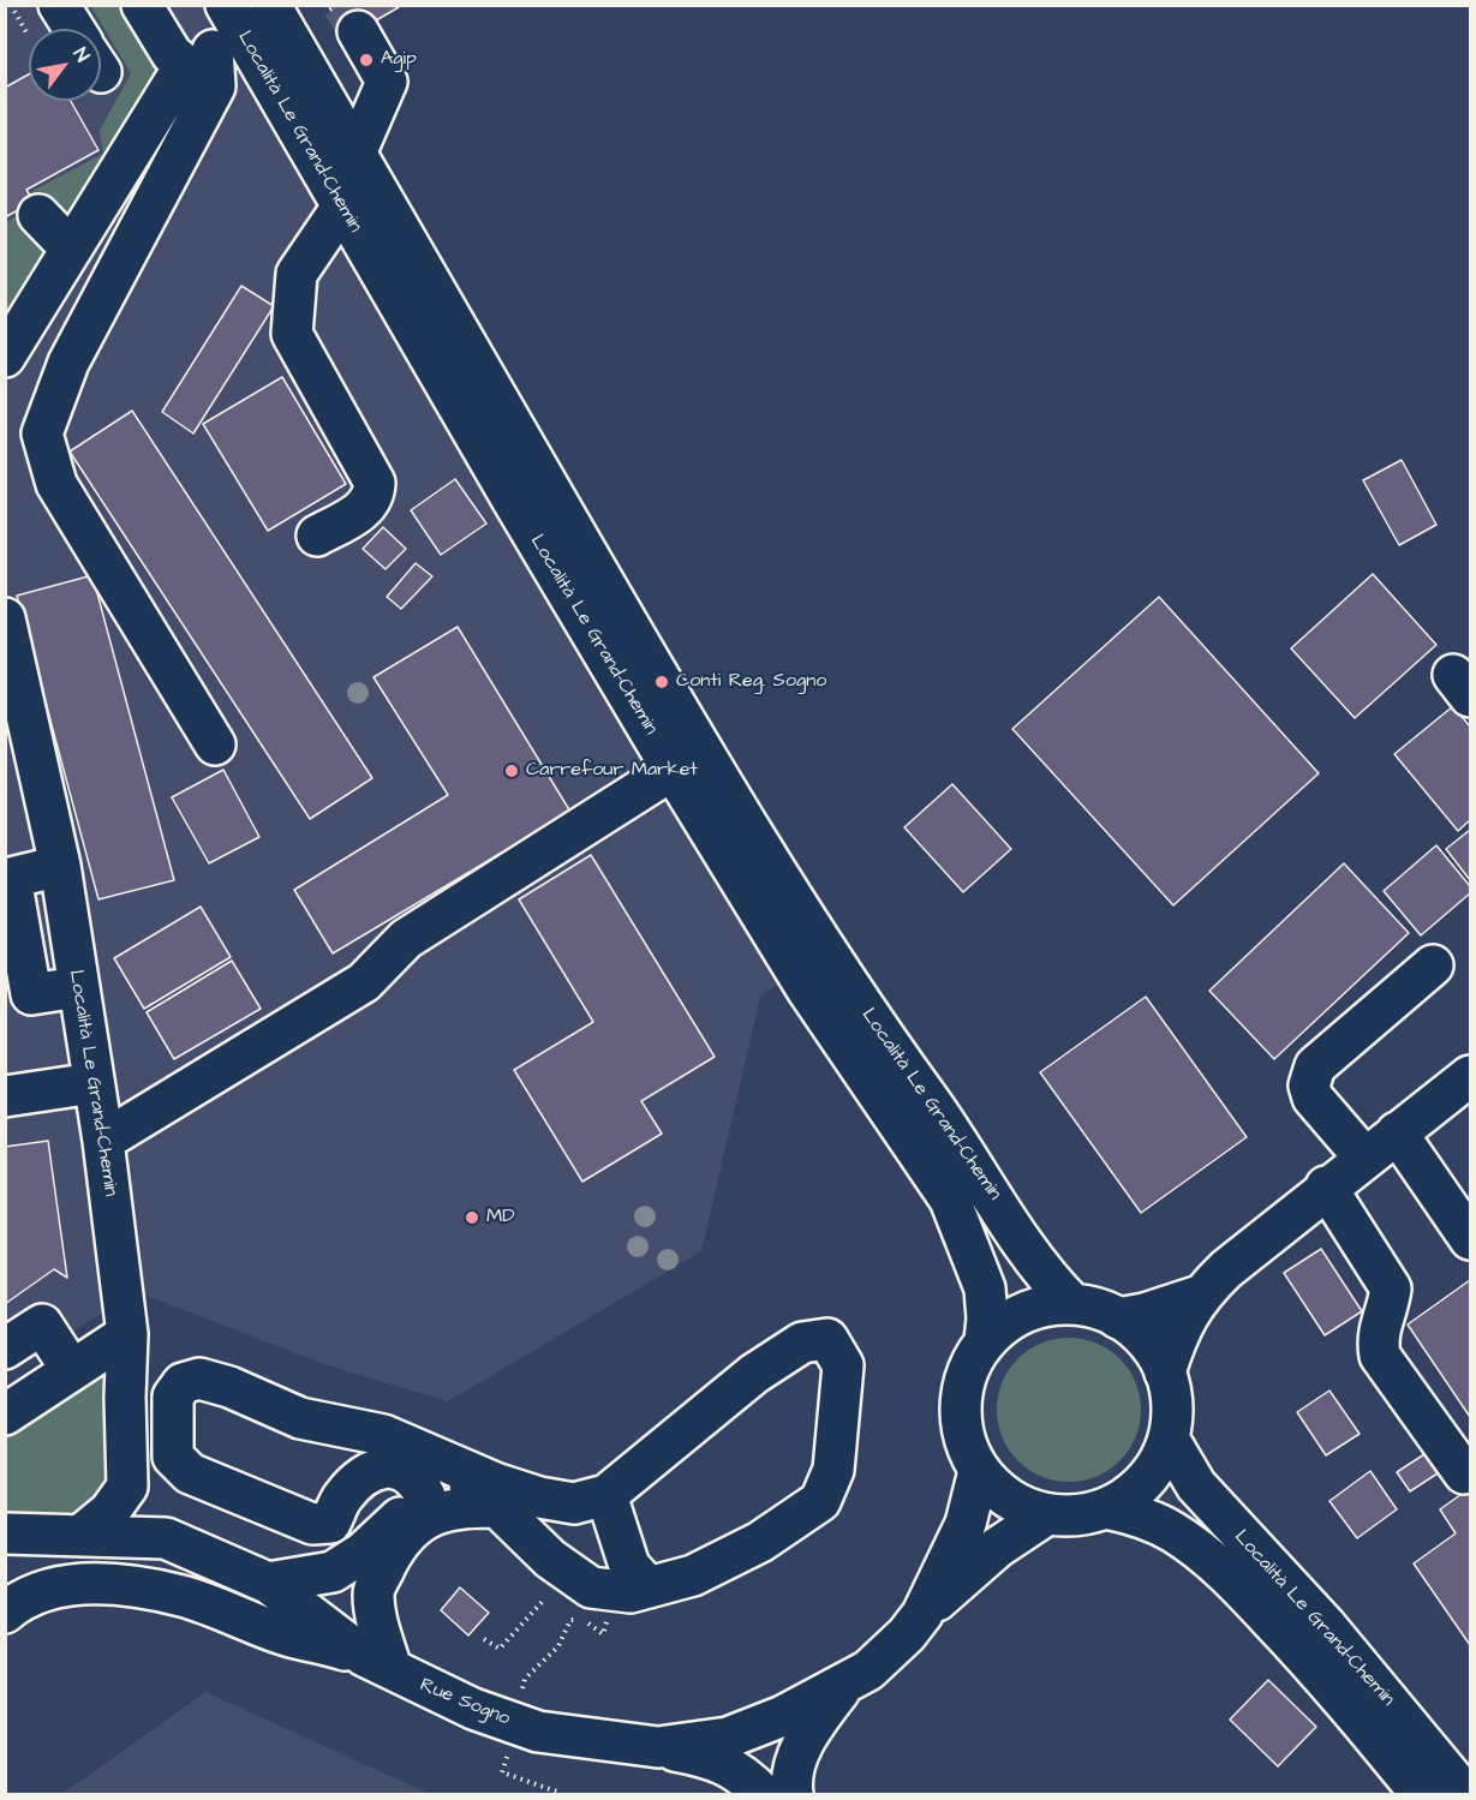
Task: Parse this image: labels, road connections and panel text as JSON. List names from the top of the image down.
{
  "streets": {
    "main road": ["Località Le Grand-Chemin", "Rue Sogno"]
  },
  "crossings": [
    ["Località Le Grand-Chemin", "Rue Sogno"]
  ],
  "places": [
    "Agip",
    "Conti Reg. Sogno",
    "Carrefour Market",
    "MD"
  ],
  "north": "top right"
}
